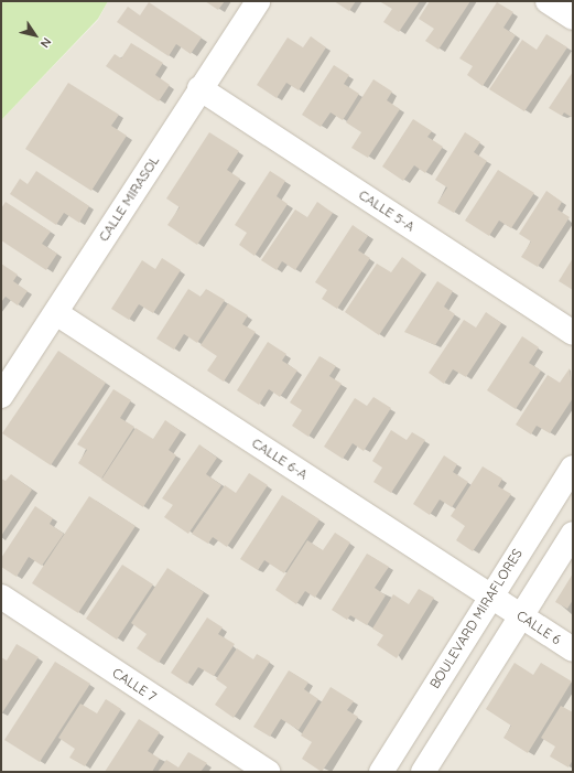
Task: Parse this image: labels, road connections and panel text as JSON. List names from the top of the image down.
{
  "streets": {
    "street": [
      "CALLE MIRASOL",
      "CALLE 5-A",
      "CALLE 6-A",
      "BOULEVARD MIRAFLORES",
      "CALLE 6",
      "CALLE 7"
    ]
  },
  "crossings": [
    ["CALLE MIRASOL", "CALLE 5-A"],
    ["CALLE MIRASOL", "CALLE 6-A"],
    ["CALLE 6-A", "BOULEVARD MIRAFLORES"],
    ["CALLE 6-A", "CALLE 6"],
    ["BOULEVARD MIRAFLORES", "CALLE 6"]
  ],
  "north": "bottom right"
}
